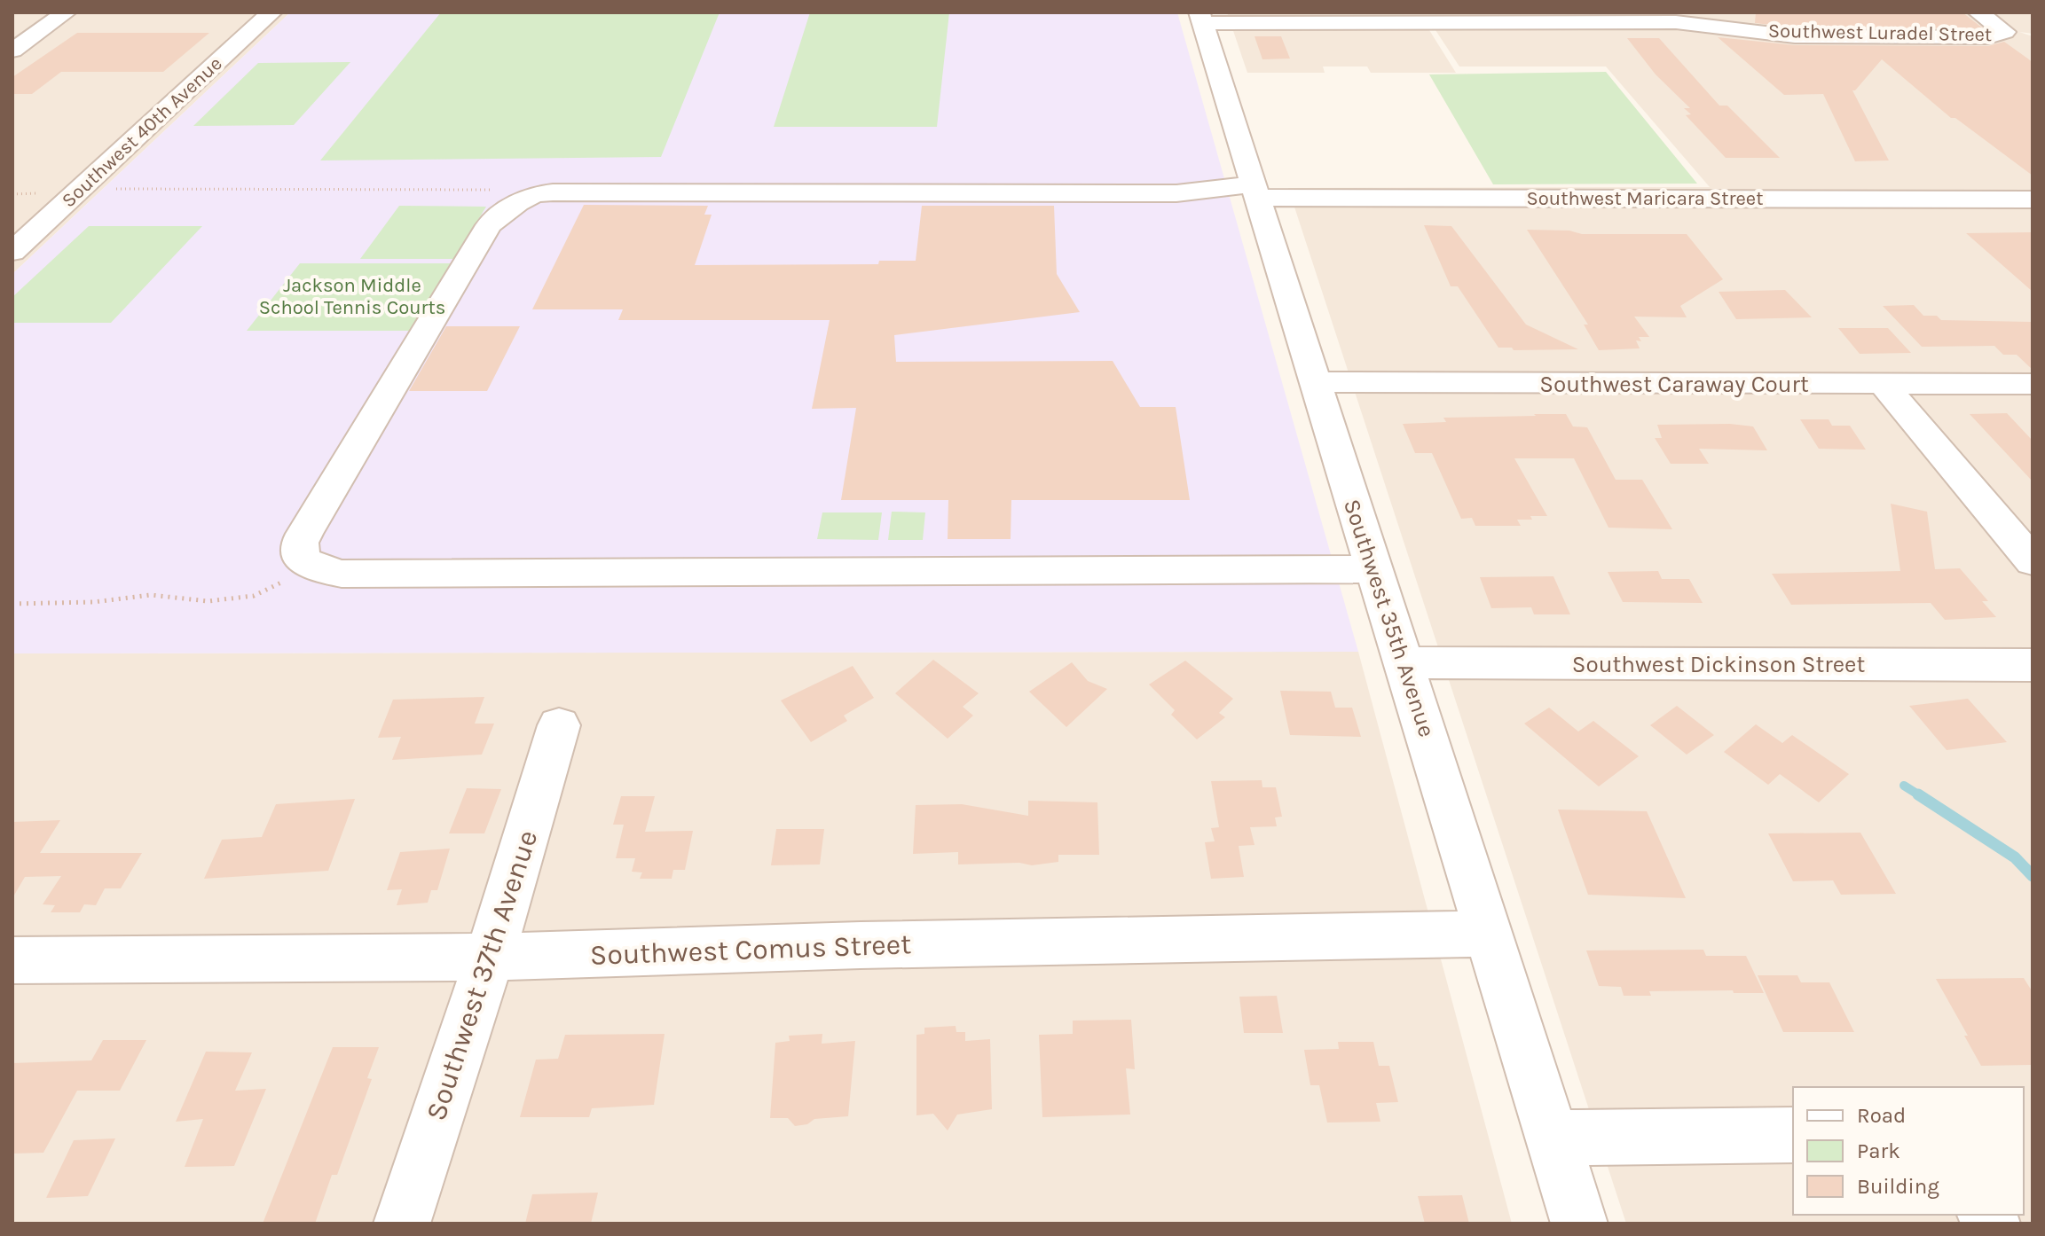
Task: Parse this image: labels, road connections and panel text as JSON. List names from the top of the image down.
{
  "streets": {
    "street": [
      "Southwest Luradel Street",
      "Southwest 40th Avenue",
      "Southwest Maricara Street",
      "Southwest Caraway Court",
      "Southwest 35th Avenue",
      "Southwest Dickinson Street",
      "Southwest Comus Street",
      "Southwest 37th Avenue"
    ]
  },
  "crossings": [
    ["Southwest Luradel Street", "Southwest 35th Avenue"],
    ["Southwest Maricara Street", "Southwest 35th Avenue"],
    ["Southwest Caraway Court", "Southwest 35th Avenue"],
    ["Southwest 35th Avenue", "Southwest Dickinson Street"],
    ["Southwest 35th Avenue", "Southwest Comus Street"],
    ["Southwest Comus Street", "Southwest 37th Avenue"]
  ],
  "parks": ["Jackson Middle School Tennis Courts"],
  "legend": ["Road", "Park", "Building"]
}
